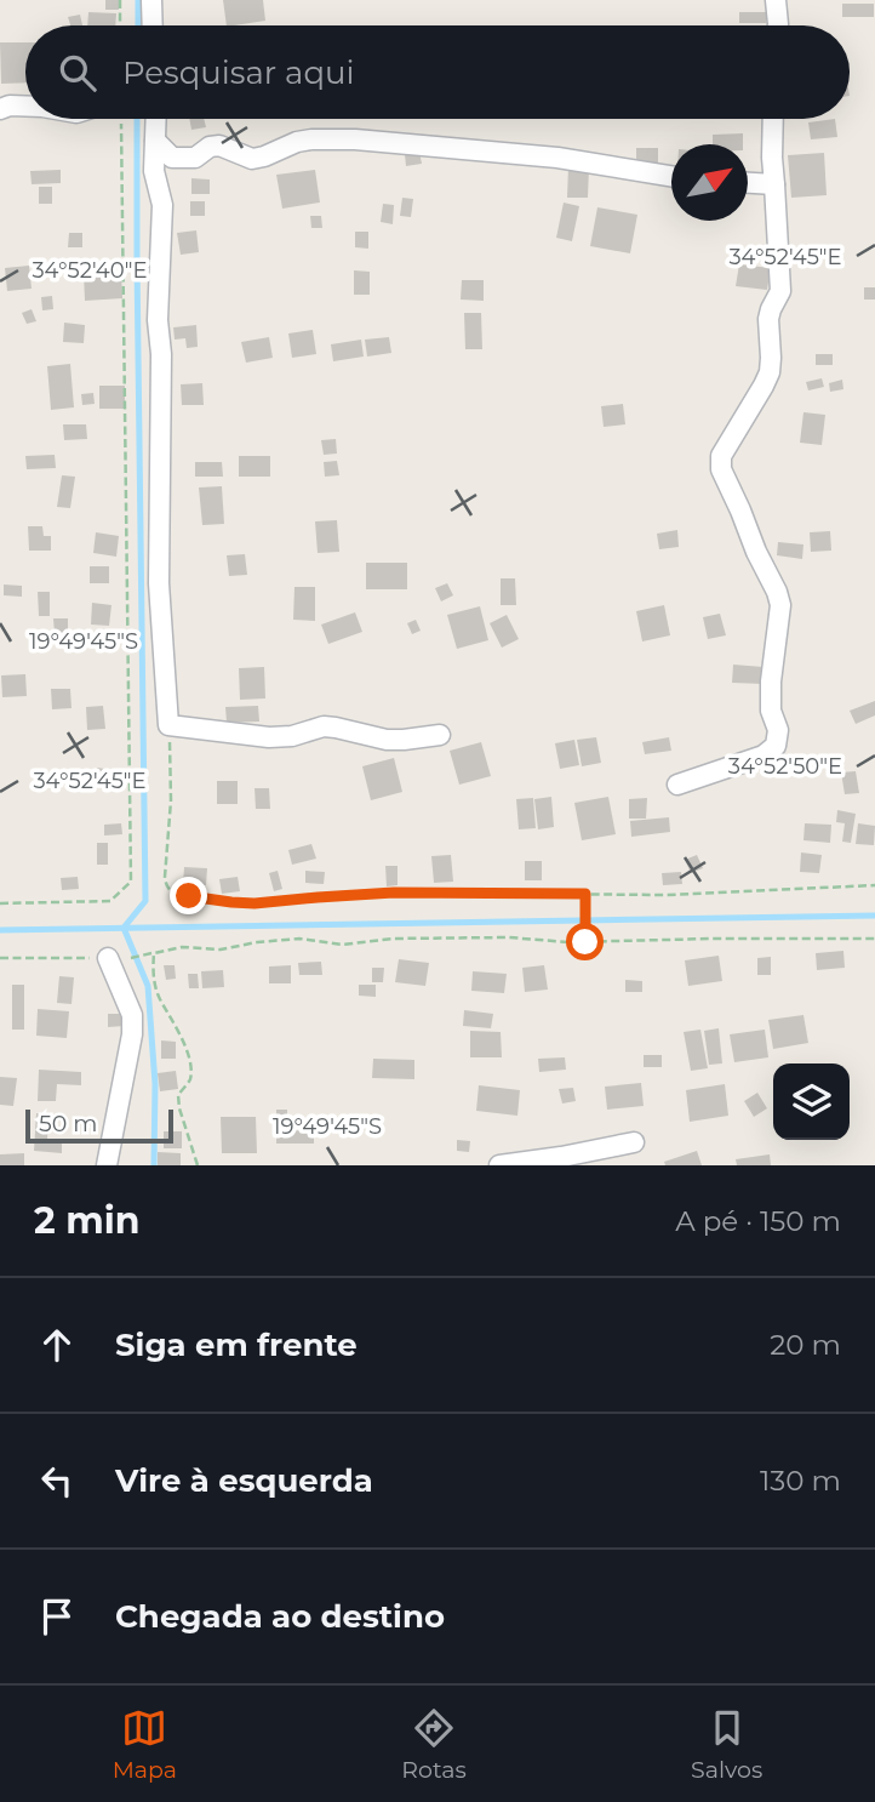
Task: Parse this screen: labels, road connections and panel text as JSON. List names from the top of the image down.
{
  "scale_bar": "50 m",
  "north": "top right",
  "page": {
    "search": "Pesquisar aqui",
    "scale": "50 m",
    "heading": ["2 min", "A pé · 150 m"],
    "list": [
      ["Siga em frente", "20 m"],
      ["Vire à esquerda", "130 m"],
      "Chegada ao destino"
    ],
    "nav": ["Mapa", "Rotas", "Salvos"]
  },
  "coordinates": [
    "34°52'45\"E",
    "34°52'40\"E",
    "19°49'45\"S",
    "34°52'50\"E"
  ]
}
